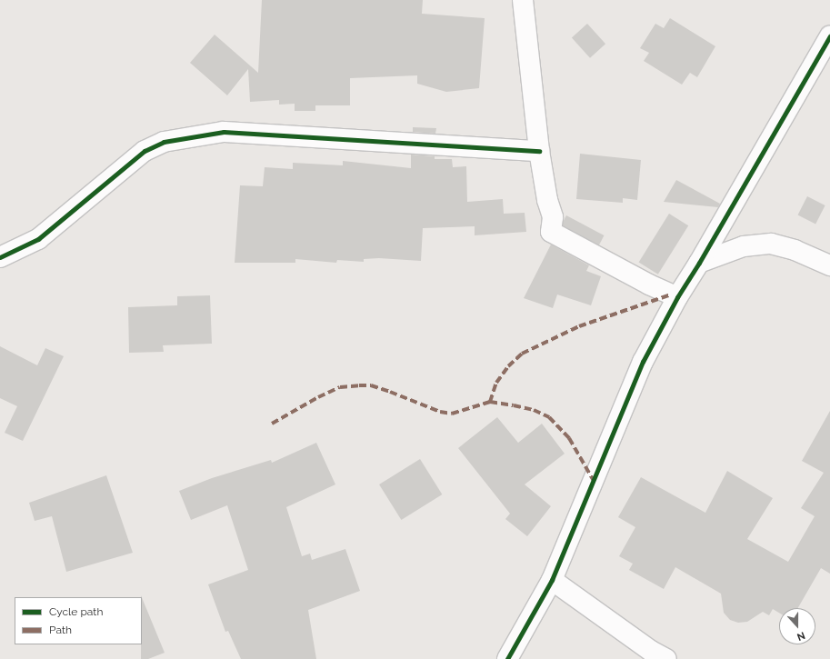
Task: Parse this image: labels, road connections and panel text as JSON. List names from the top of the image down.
{
  "legend": ["Cycle path", "Path"],
  "north": "bottom"
}
